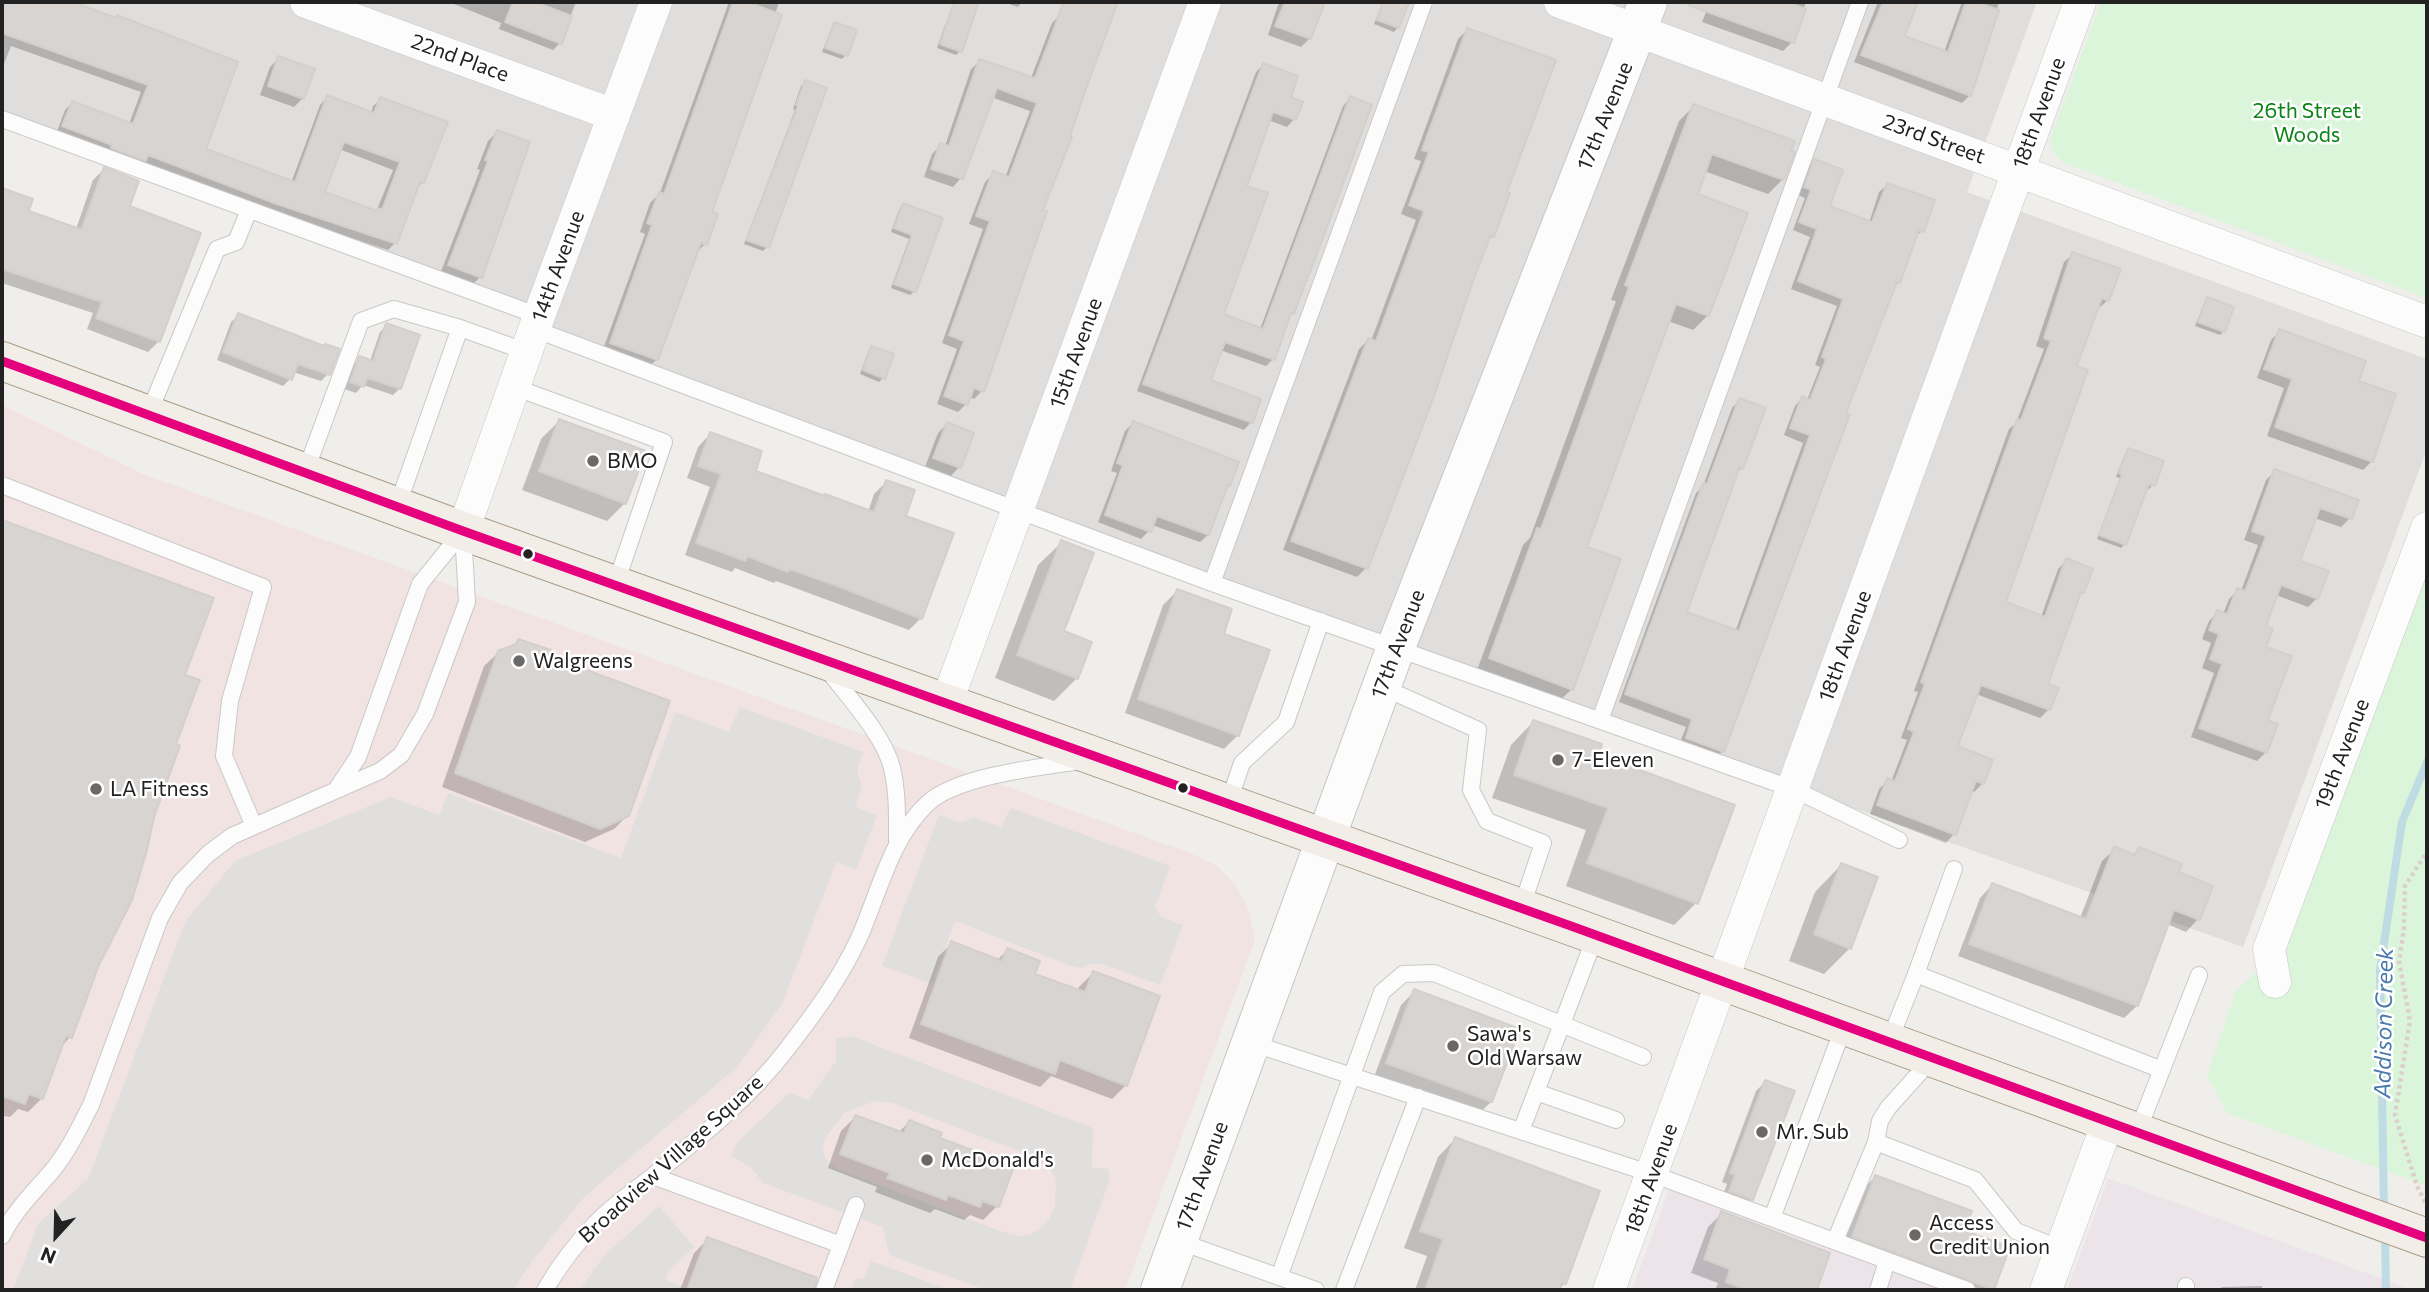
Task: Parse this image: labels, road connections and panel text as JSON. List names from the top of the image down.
{
  "streets": {
    "street": [
      "22nd Place",
      "18th Avenue",
      "17th Avenue",
      "23rd Street",
      "14th Avenue",
      "15th Avenue",
      "19th Avenue"
    ],
    "lane": ["Broadview Village Square"]
  },
  "crossings": [
    ["22nd Place", "14th Avenue"],
    ["18th Avenue", "23rd Street"],
    ["17th Avenue", "23rd Street"]
  ],
  "water": ["Addison Creek"],
  "parks": ["26th Street Woods"],
  "places": [
    "BMO",
    "Walgreens",
    "7-Eleven",
    "LA Fitness",
    "Sawa's Old Warsaw",
    "Mr. Sub",
    "McDonald's",
    "Access Credit Union"
  ],
  "north": "bottom"
}
